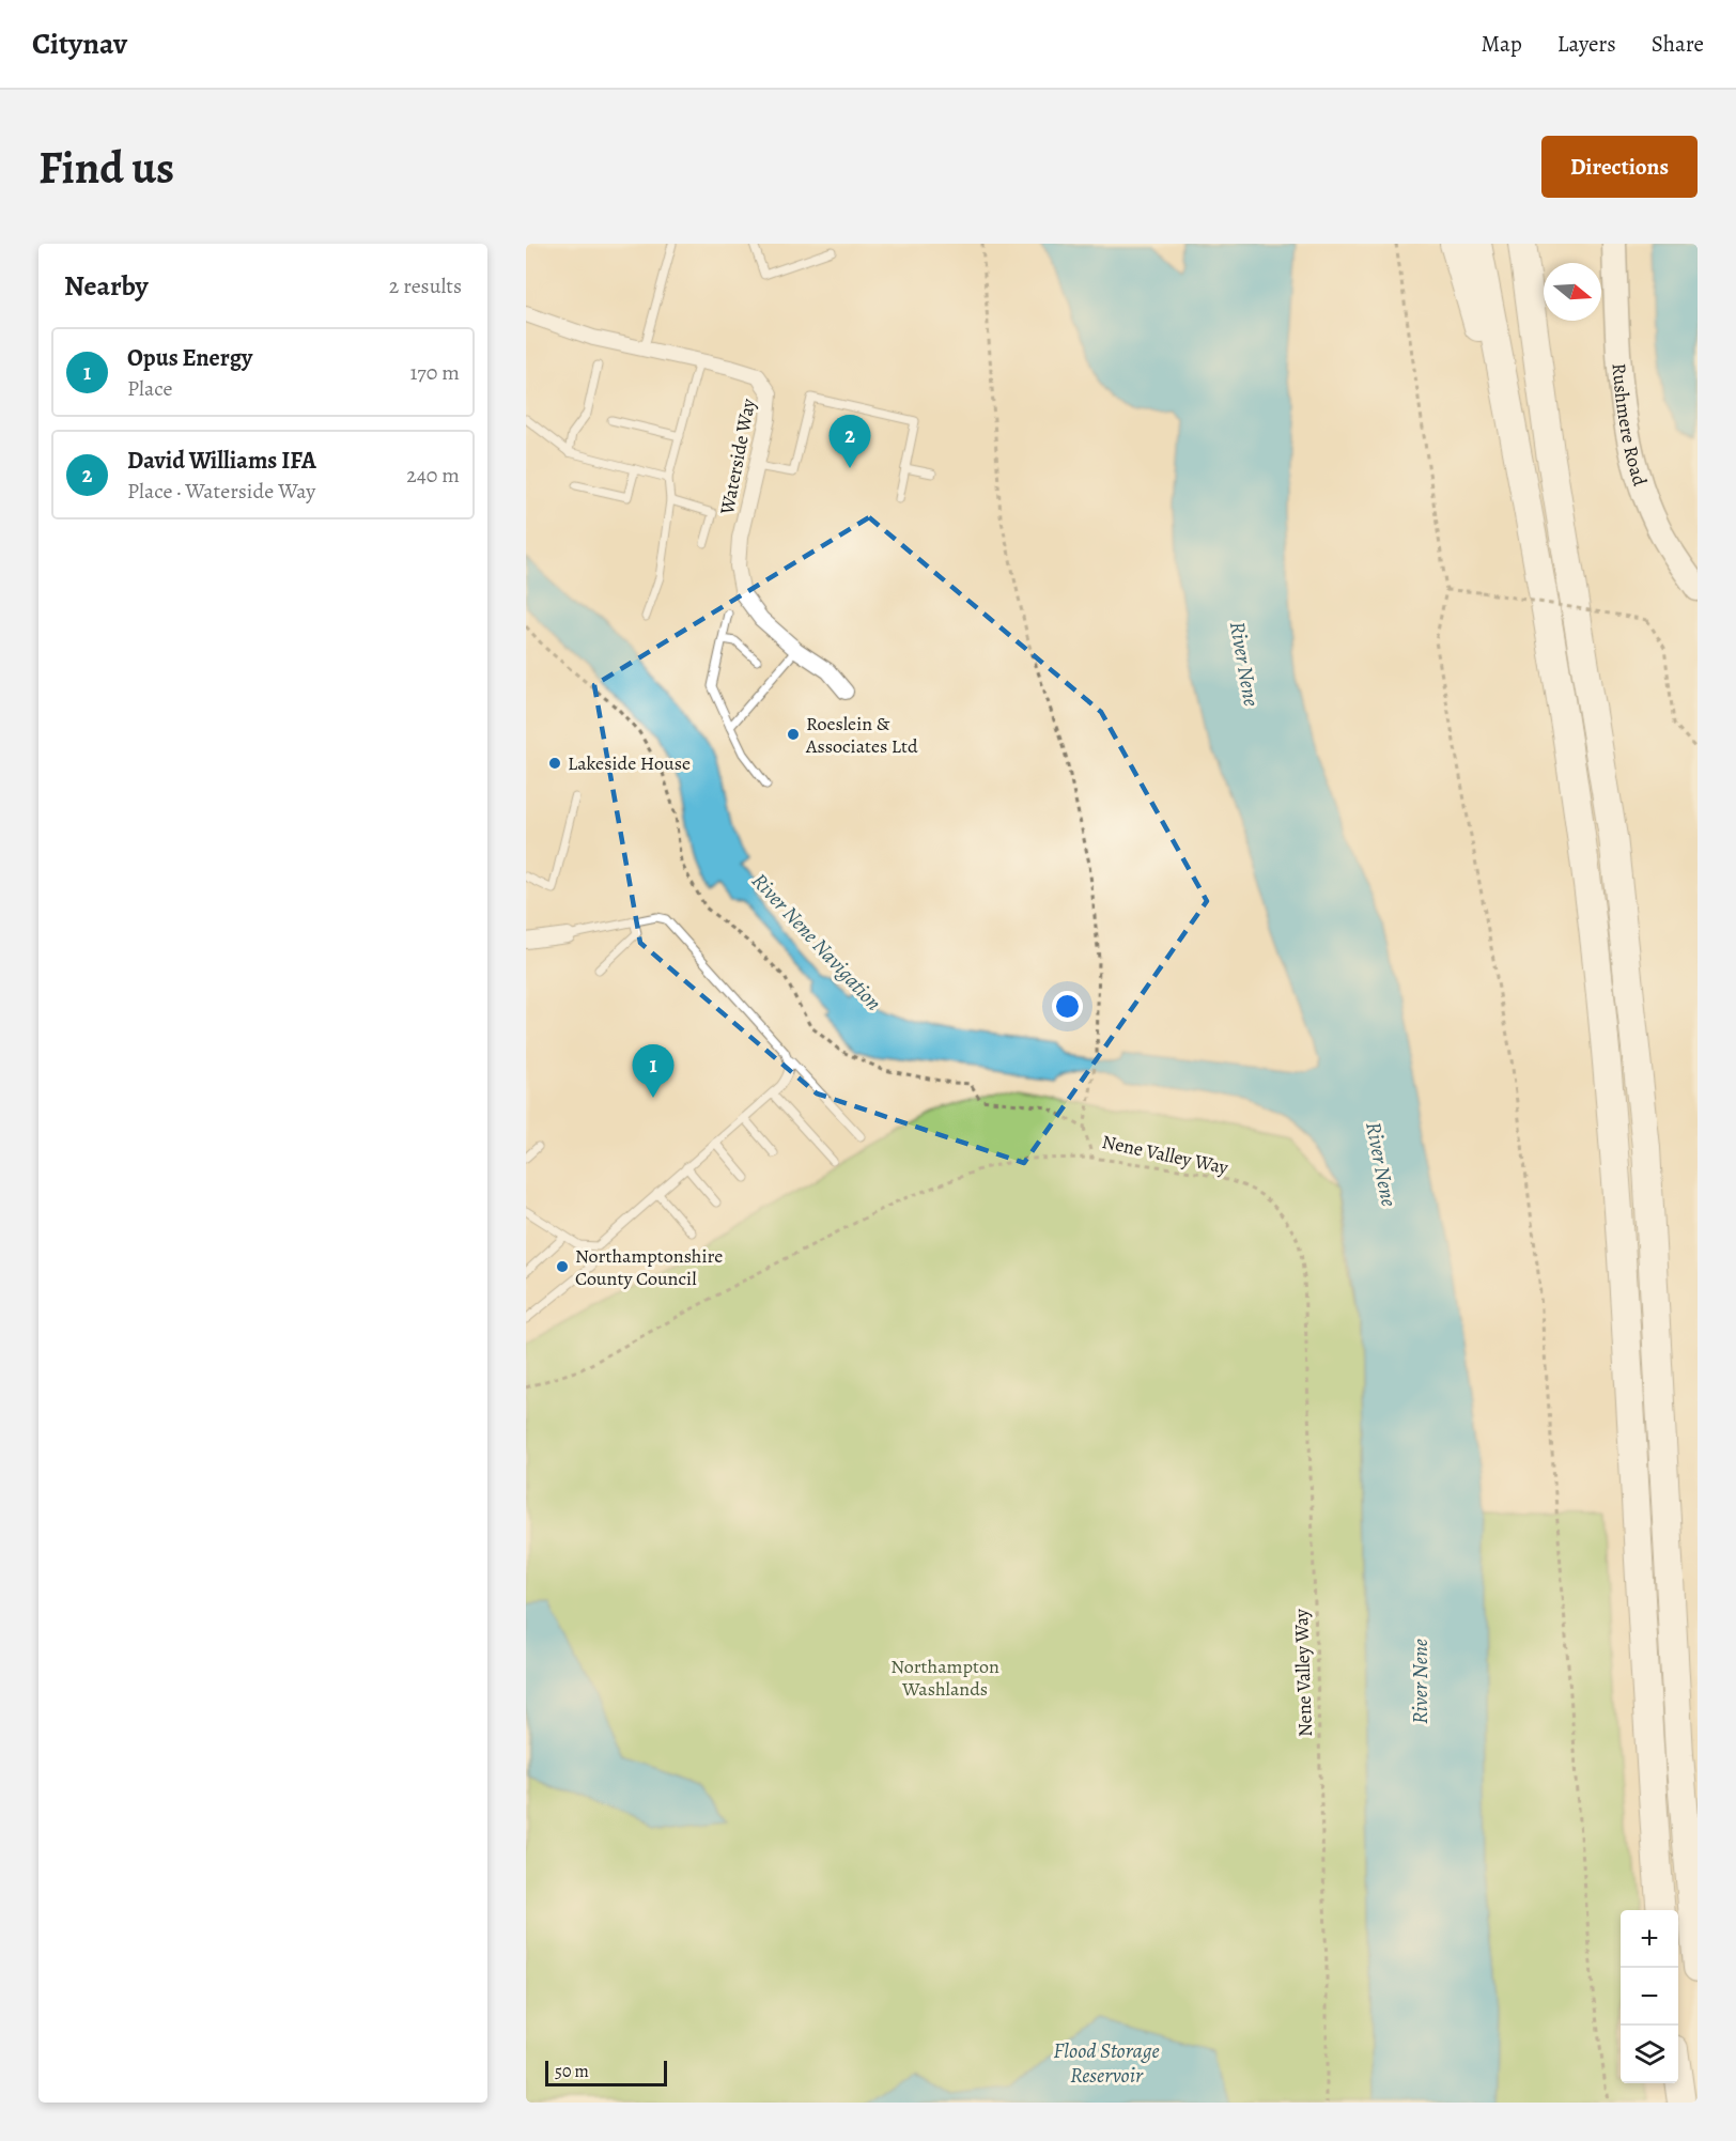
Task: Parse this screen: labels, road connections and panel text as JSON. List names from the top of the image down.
{
  "streets": {
    "main road": ["Rushmere Road"],
    "street": ["Waterside Way"],
    "path": ["Nene Valley Way"]
  },
  "water": ["River Nene", "River Nene Navigation", "Flood Storage Reservoir"],
  "parks": ["Northampton Washlands"],
  "places": ["Roeslein & Associates Ltd", "Lakeside House", "Northamptonshire County Council"],
  "scale_bar": "50 m",
  "north": "right",
  "page": {
    "header": "Citynav",
    "nav": ["Map", "Layers", "Share"],
    "buttons": "Directions",
    "title": "Find us",
    "heading": ["Nearby", "2 results"],
    "list": [
      {
        "mark": "1",
        "name": "Opus Energy",
        "note": "Place",
        "value": "170 m"
      },
      {
        "mark": "2",
        "name": "David Williams IFA",
        "note": "Place · Waterside Way",
        "value": "240 m"
      }
    ],
    "pins": ["2", "1"],
    "map_buttons": ["+", "−"],
    "scale": "50 m"
  }
}
